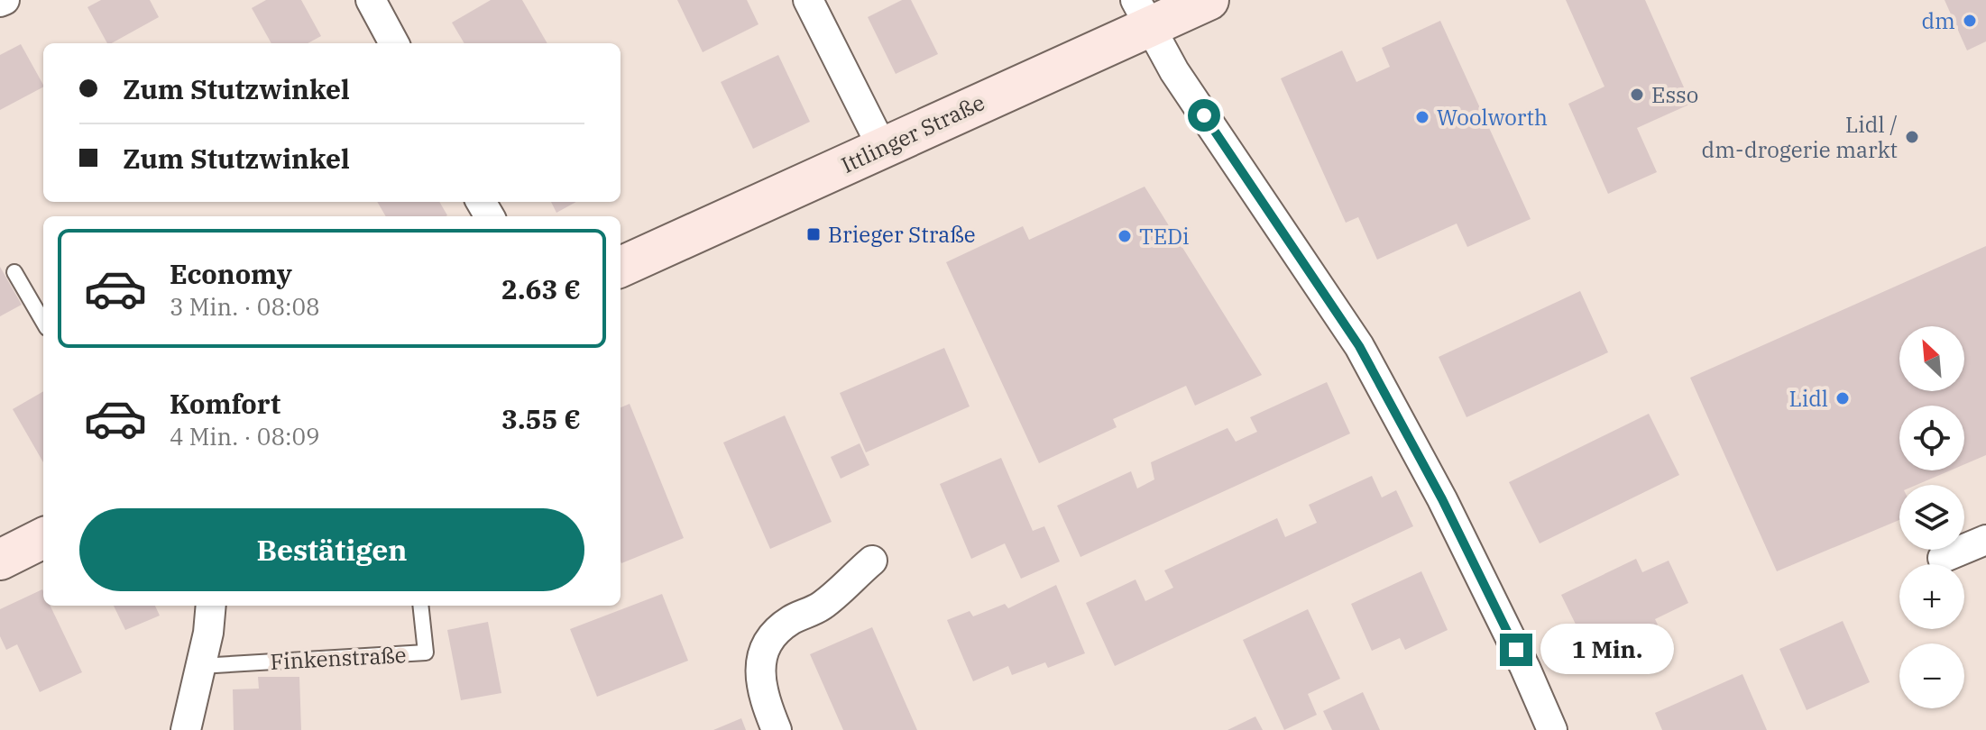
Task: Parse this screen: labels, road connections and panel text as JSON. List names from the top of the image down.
{
  "streets": {
    "street": ["Ittlinger Straße"],
    "lane": ["Finkenstraße"]
  },
  "places": {
    "other": [
      "dm",
      "Esso",
      "Woolworth",
      "Lidl / dm-drogerie markt",
      "TEDi",
      "Lidl"
    ],
    "transit": ["Brieger Straße"]
  },
  "north": "top left",
  "page": {
    "banner": ["Zum Stutzwinkel", "Zum Stutzwinkel"],
    "list": [
      {
        "name": "Economy",
        "note": "3 Min. · 08:08",
        "value": "2.63 €"
      },
      {
        "name": "Komfort",
        "note": "4 Min. · 08:09",
        "value": "3.55 €"
      }
    ],
    "map_buttons": ["+", "−"],
    "buttons": "Bestätigen",
    "bubble": "1 Min."
  }
}
